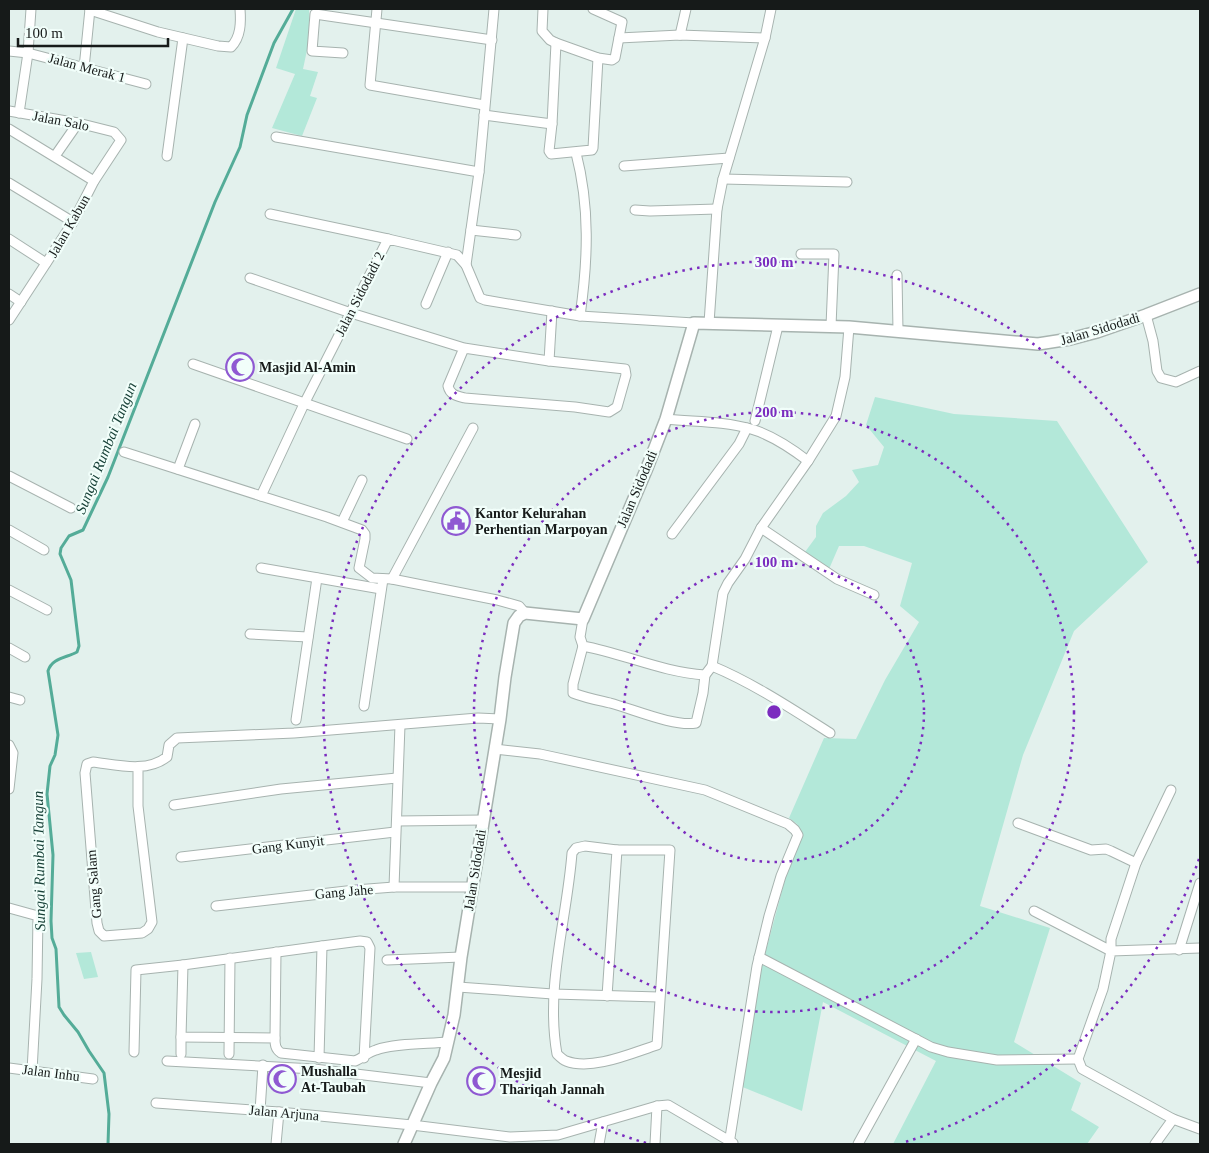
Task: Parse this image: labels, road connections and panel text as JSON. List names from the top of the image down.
{
  "streets": {
    "street": [
      "Jalan Merak 1",
      "Jalan Salo",
      "Jalan Kabun",
      "Jalan Sidodadi 2",
      "Jalan Sidodadi",
      "Gang Kunyit",
      "Gang Salam",
      "Gang Jahe",
      "Jalan Inhu",
      "Jalan Arjuna"
    ]
  },
  "crossings": [
    ["Jalan Salo", "Jalan Kabun"],
    ["Jalan Sidodadi", "Gang Jahe"],
    ["Jalan Sidodadi", "Jalan Arjuna"]
  ],
  "water": ["Sungai Rumbai Tangun"],
  "places": {
    "mosque": ["Masjid Al-Amin", "Mushalla At-Taubah", "Mesjid Thariqah Jannah"],
    "public building": ["Kantor Kelurahan Perhentian Marpoyan"]
  },
  "scale_bar": "100 m",
  "rings": ["300 m", "200 m", "100 m"]
}
